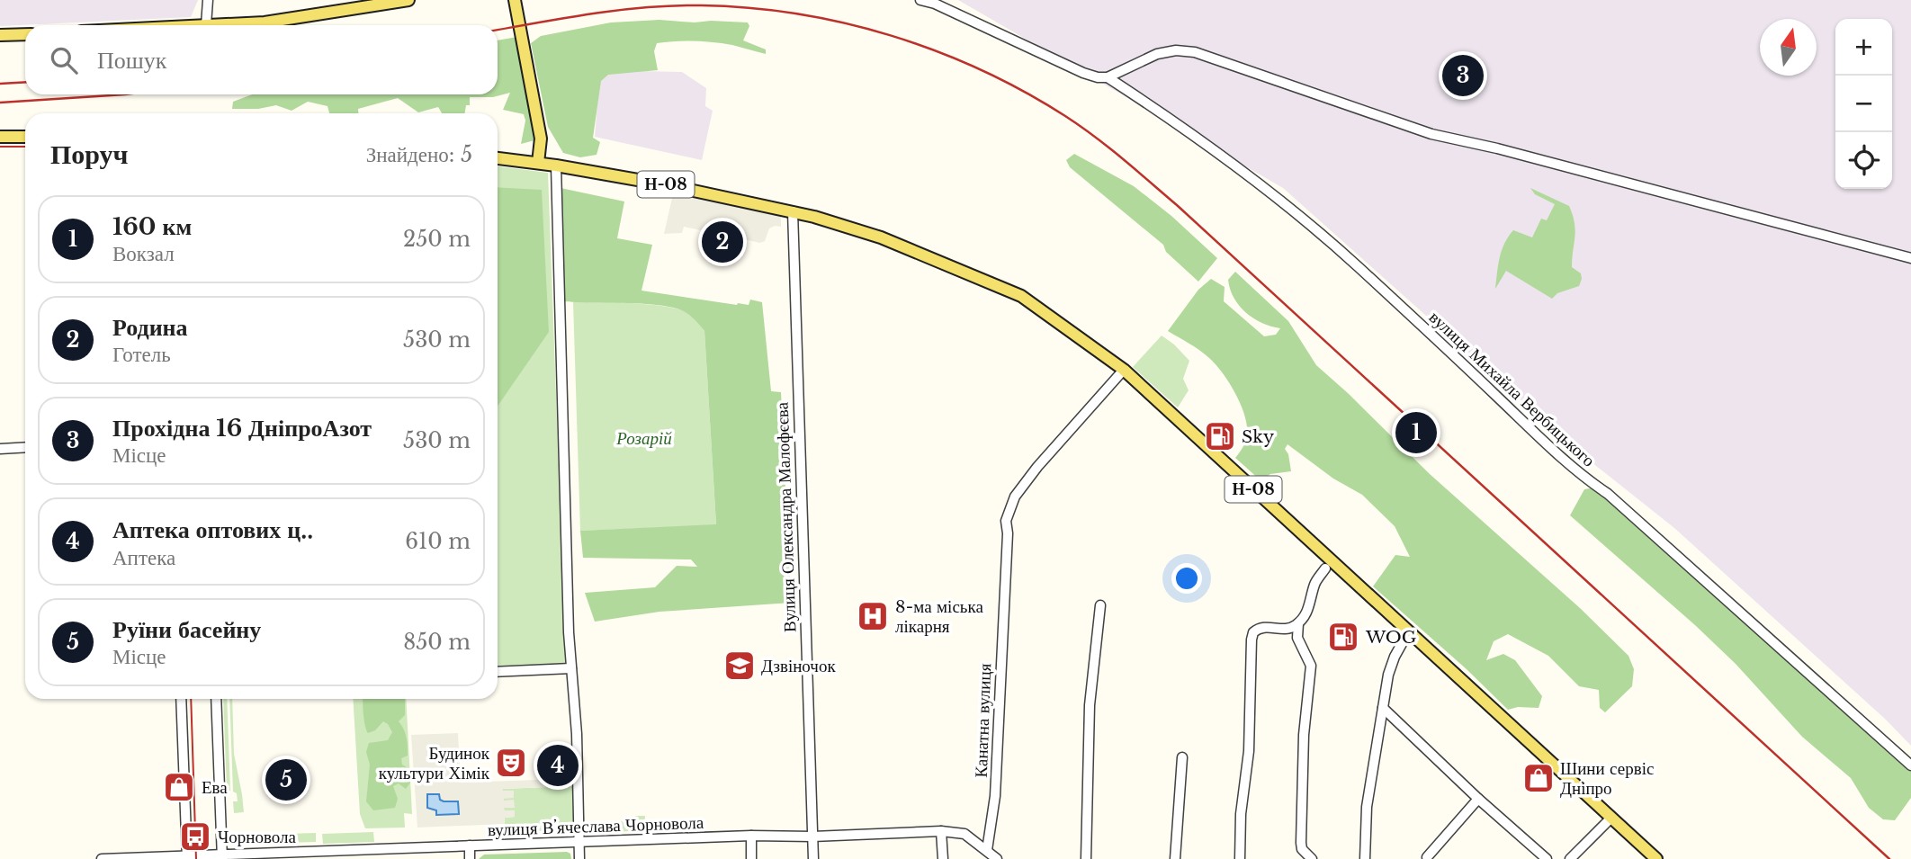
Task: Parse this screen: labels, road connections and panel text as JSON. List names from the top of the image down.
{
  "streets": {
    "main road": ["Н-08"],
    "street": [
      "вулиця Михайла Вербицького",
      "Вулиця Олександра Малофєєва",
      "Канатна вулиця",
      "вулиця Вʼячеслава Чорновола"
    ]
  },
  "crossings": [
    ["Н-08", "Вулиця Олександра Малофєєва"],
    ["Н-08", "Канатна вулиця"],
    ["Вулиця Олександра Малофєєва", "вулиця Вʼячеслава Чорновола"],
    ["Канатна вулиця", "вулиця Вʼячеслава Чорновола"]
  ],
  "parks": ["Розарій"],
  "places": {
    "fuel station": ["Sky", "WOG"],
    "hospital": ["8-ма міська лікарня"],
    "school or university": ["Дзвіночок"],
    "theatre": ["Будинок культури Хімік"],
    "shop": ["Шини сервіс Дніпро", "Ева"],
    "bus stop": ["Чорновола"]
  },
  "north": "top",
  "page": {
    "map_buttons": ["+", "−"],
    "search": "Пошук",
    "pins": [
      "3",
      "2",
      "1",
      "4",
      "5"
    ],
    "heading": ["Поруч", "Знайдено: 5"],
    "list": [
      {
        "mark": "1",
        "name": "160 км",
        "note": "Вокзал",
        "value": "250 m"
      },
      {
        "mark": "2",
        "name": "Родина",
        "note": "Готель",
        "value": "530 m"
      },
      {
        "mark": "3",
        "name": "Прохідна 16 ДніпроАзот",
        "note": "Місце",
        "value": "530 m"
      },
      {
        "mark": "4",
        "name": "Аптека оптових ц‥",
        "note": "Аптека",
        "value": "610 m"
      },
      {
        "mark": "5",
        "name": "Руїни басейну",
        "note": "Місце",
        "value": "850 m"
      }
    ]
  }
}
